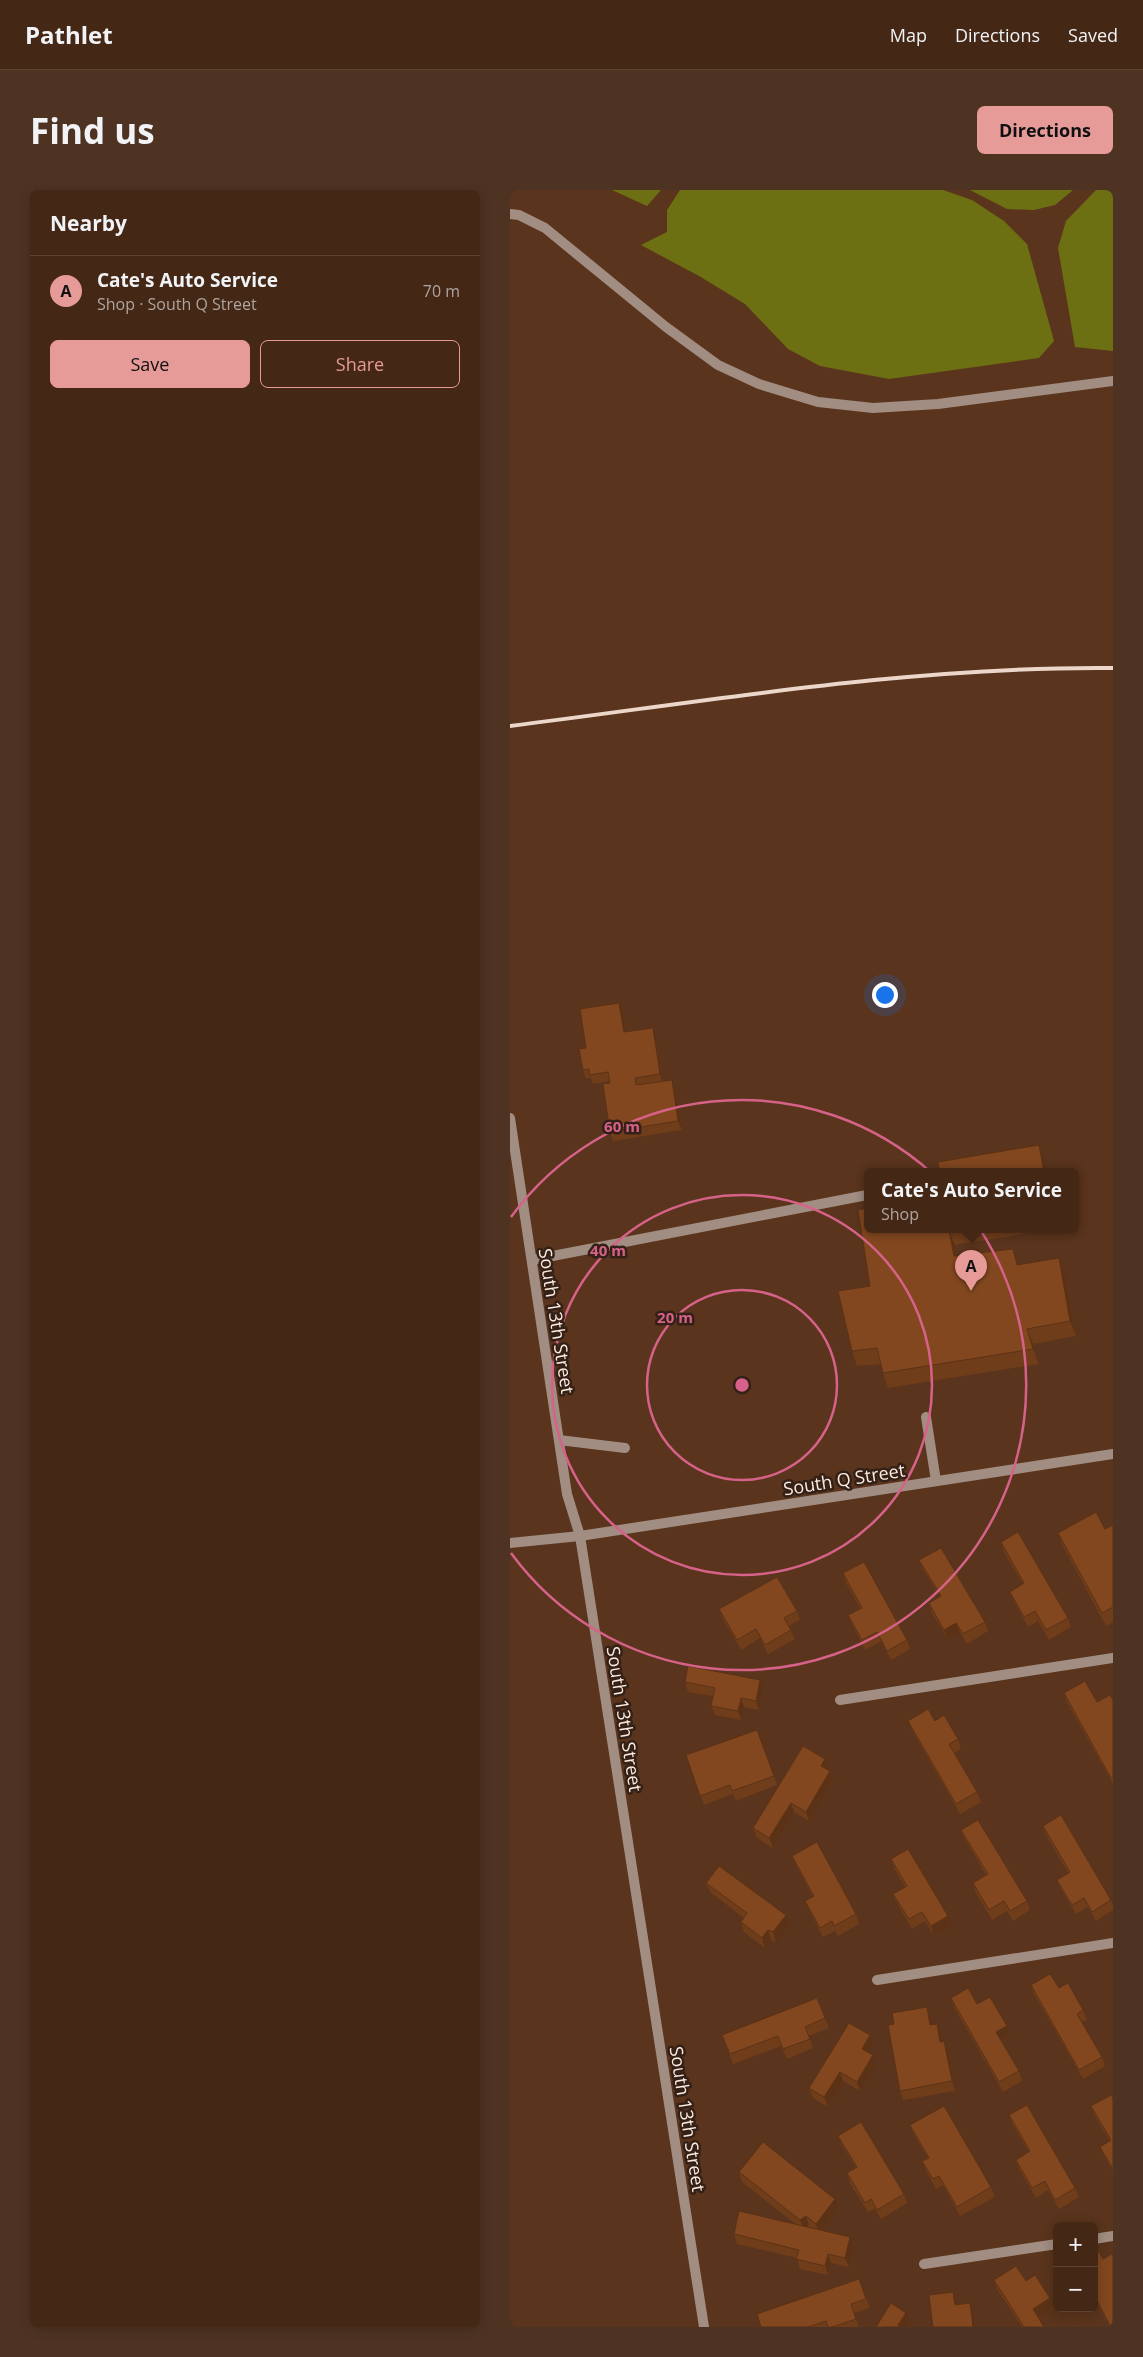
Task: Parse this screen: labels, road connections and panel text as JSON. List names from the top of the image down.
{
  "streets": {
    "street": ["South 13th Street", "South Q Street"]
  },
  "crossings": [
    ["South 13th Street", "South Q Street"]
  ],
  "page": {
    "header": "Pathlet",
    "nav": ["Map", "Directions", "Saved"],
    "buttons": [
      "Directions",
      ["Save", "Share"]
    ],
    "title": "Find us",
    "heading": "Nearby",
    "list": [
      {
        "mark": "A",
        "name": "Cate's Auto Service",
        "note": "Shop · South Q Street",
        "value": "70 m"
      }
    ],
    "popup": ["Cate's Auto Service", "Shop"],
    "pins": "A",
    "map_buttons": ["+", "−"]
  },
  "rings": ["60 m", "40 m", "20 m"]
}
